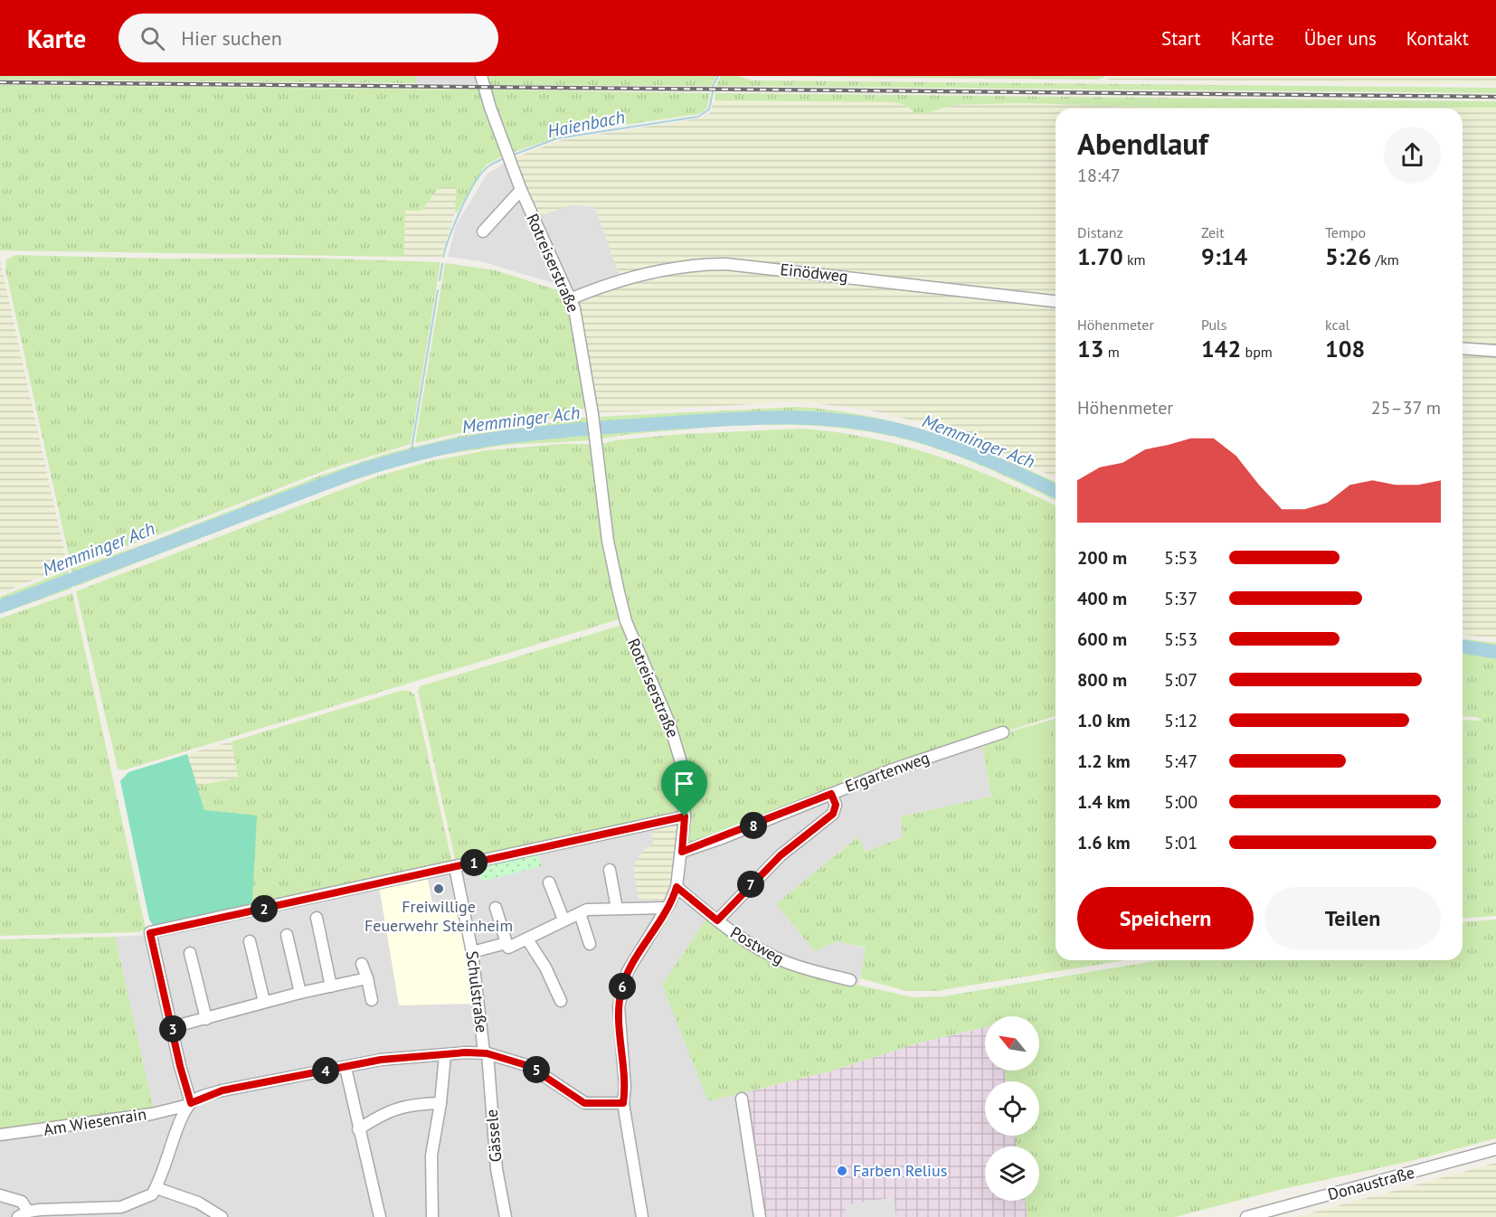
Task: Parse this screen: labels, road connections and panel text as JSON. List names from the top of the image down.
{
  "streets": {
    "street": [
      "Rotreiserstraße",
      "Einödweg",
      "Ergartenweg",
      "Postweg",
      "Schulstraße",
      "Am Wiesenrain",
      "Gässele",
      "Donaustraße"
    ]
  },
  "crossings": [
    ["Rotreiserstraße", "Einödweg"],
    ["Rotreiserstraße", "Ergartenweg"],
    ["Rotreiserstraße", "Postweg"],
    ["Schulstraße", "Am Wiesenrain"],
    ["Schulstraße", "Gässele"],
    ["Am Wiesenrain", "Gässele"]
  ],
  "water": ["Haienbach", "Memminger Ach"],
  "places": ["Freiwillige Feuerwehr Steinheim", "Farben Relius"],
  "north": "top left",
  "page": {
    "header": "Karte",
    "search": "Hier suchen",
    "nav": [
      "Start",
      "Karte",
      "Über uns",
      "Kontakt"
    ],
    "heading": ["Abendlauf", "18:47"],
    "stats": [
      ["Distanz", "1.70 km"],
      ["Zeit", "9:14"],
      ["Tempo", "5:26 /km"],
      ["Höhenmeter", "13 m"],
      ["Puls", "142 bpm"],
      ["kcal", "108"]
    ],
    "chart": ["Höhenmeter", "25–37 m"],
    "list": [
      {
        "name": "200 m",
        "note": "5:53"
      },
      {
        "name": "400 m",
        "note": "5:37"
      },
      {
        "name": "600 m",
        "note": "5:53"
      },
      {
        "name": "800 m",
        "note": "5:07"
      },
      {
        "name": "1.0 km",
        "note": "5:12"
      },
      {
        "name": "1.2 km",
        "note": "5:47"
      },
      {
        "name": "1.4 km",
        "note": "5:00"
      },
      {
        "name": "1.6 km",
        "note": "5:01"
      }
    ],
    "pins": [
      "8",
      "1",
      "7",
      "2",
      "6",
      "3",
      "5",
      "4"
    ],
    "buttons": ["Speichern", "Teilen"]
  }
}
